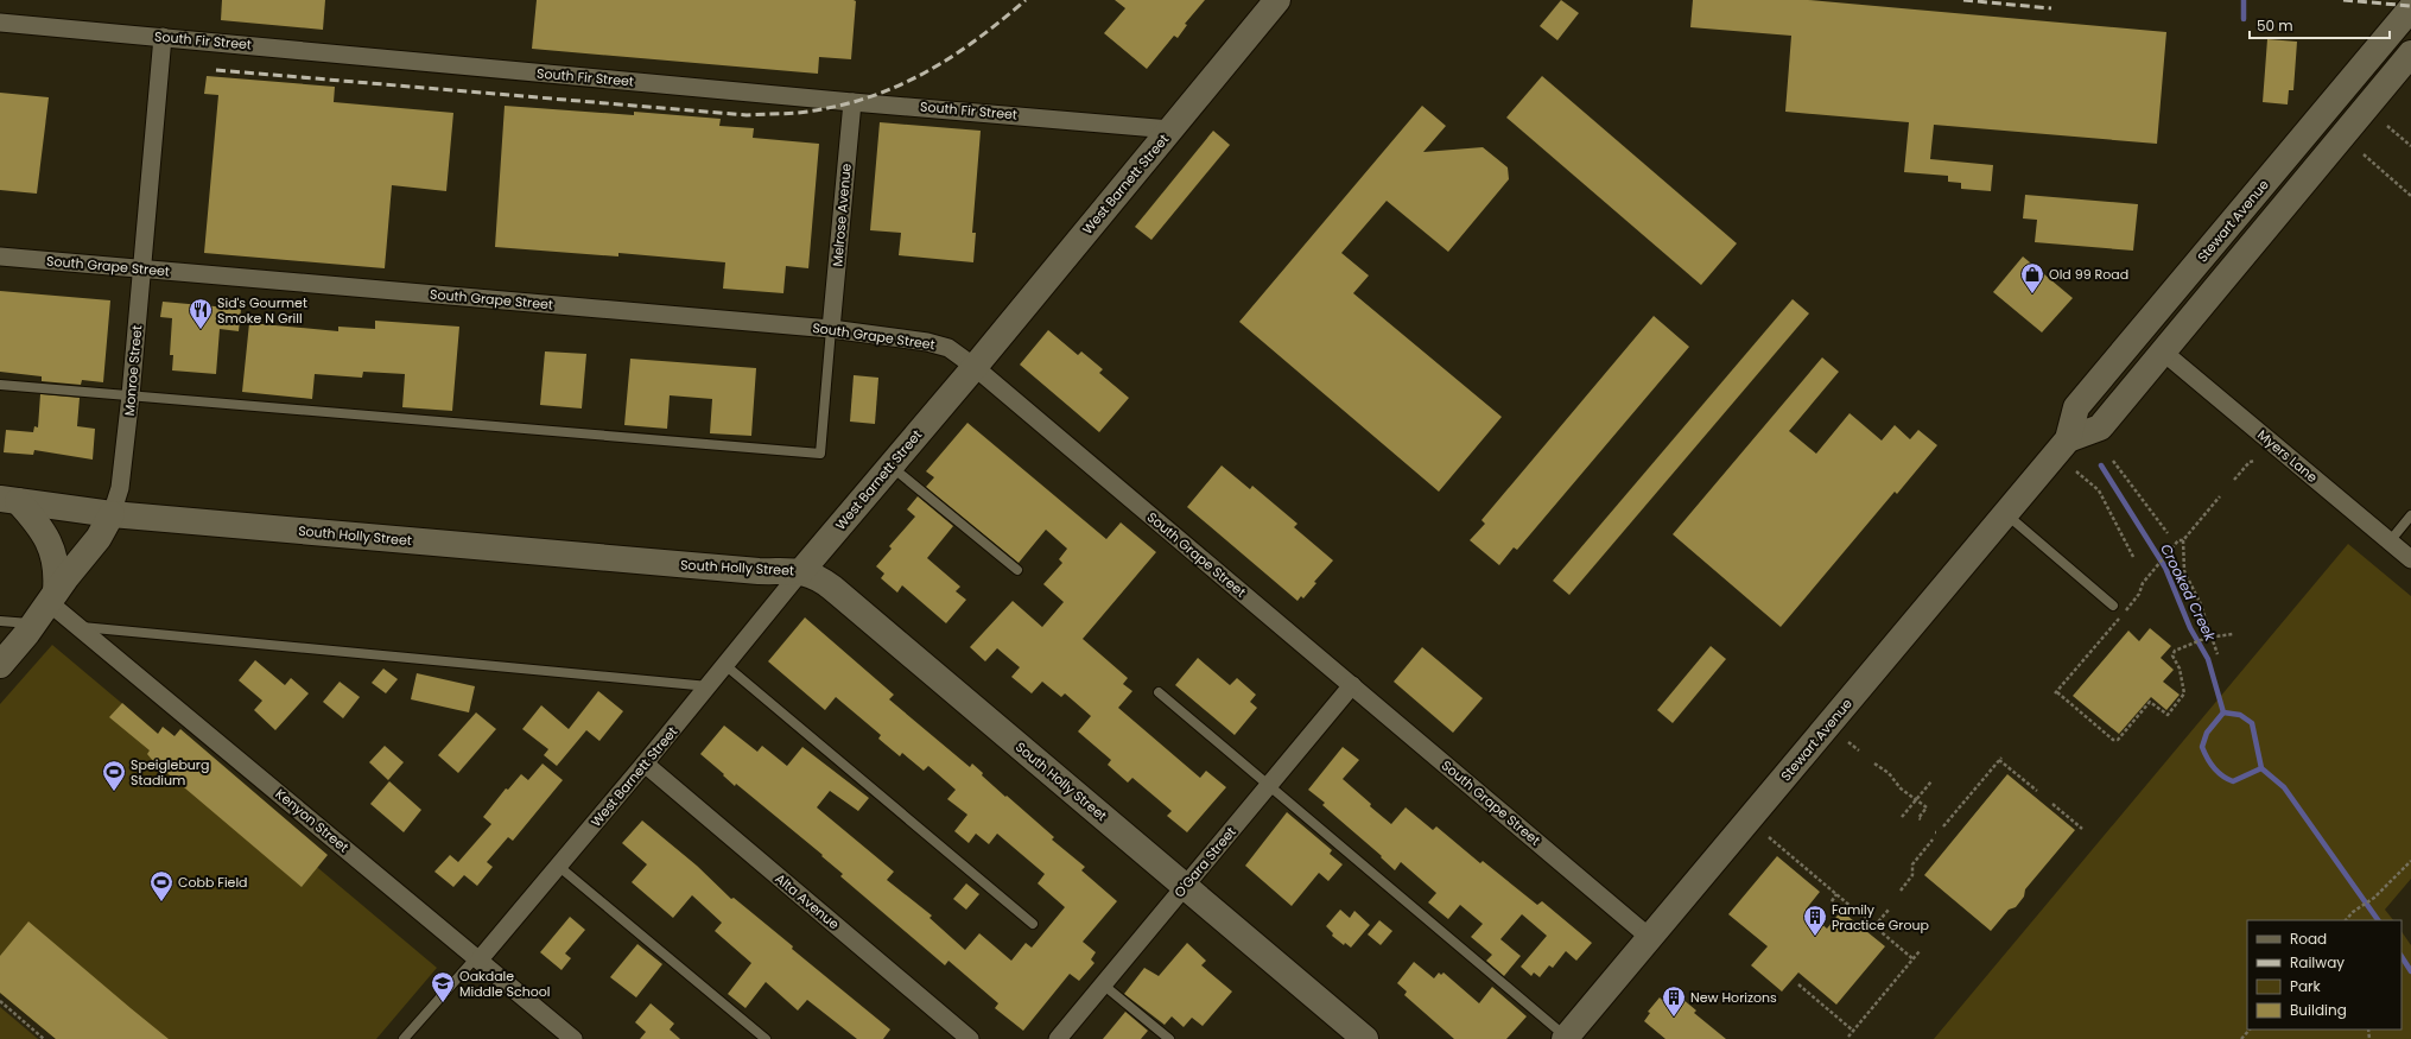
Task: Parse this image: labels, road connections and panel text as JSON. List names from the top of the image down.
{
  "streets": {
    "street": [
      "South Fir Street",
      "West Barnett Street",
      "Melrose Avenue",
      "Stewart Avenue",
      "South Grape Street",
      "Monroe Street",
      "Myers Lane",
      "South Holly Street",
      "Kenyon Street",
      "O'Gara Street",
      "Alta Avenue"
    ]
  },
  "crossings": [
    ["South Fir Street", "West Barnett Street"],
    ["South Fir Street", "Melrose Avenue"],
    ["South Fir Street", "Monroe Street"],
    ["West Barnett Street", "South Grape Street"],
    ["West Barnett Street", "South Holly Street"],
    ["West Barnett Street", "Kenyon Street"],
    ["West Barnett Street", "Alta Avenue"],
    ["Melrose Avenue", "South Grape Street"],
    ["Stewart Avenue", "South Grape Street"],
    ["Stewart Avenue", "Myers Lane"],
    ["South Grape Street", "Monroe Street"],
    ["South Grape Street", "O'Gara Street"],
    ["Monroe Street", "South Holly Street"],
    ["Monroe Street", "Kenyon Street"],
    ["South Holly Street", "O'Gara Street"]
  ],
  "water": ["Crooked Creek"],
  "places": {
    "shop": ["Old 99 Road"],
    "restaurant": ["Sid's Gourmet Smoke N Grill"],
    "sports": ["Speigleburg Stadium", "Cobb Field"],
    "building": ["Family Practice Group", "New Horizons"],
    "school or university": ["Oakdale Middle School"]
  },
  "legend": [
    "Road",
    "Railway",
    "Park",
    "Building"
  ],
  "scale_bar": "50 m"
}
